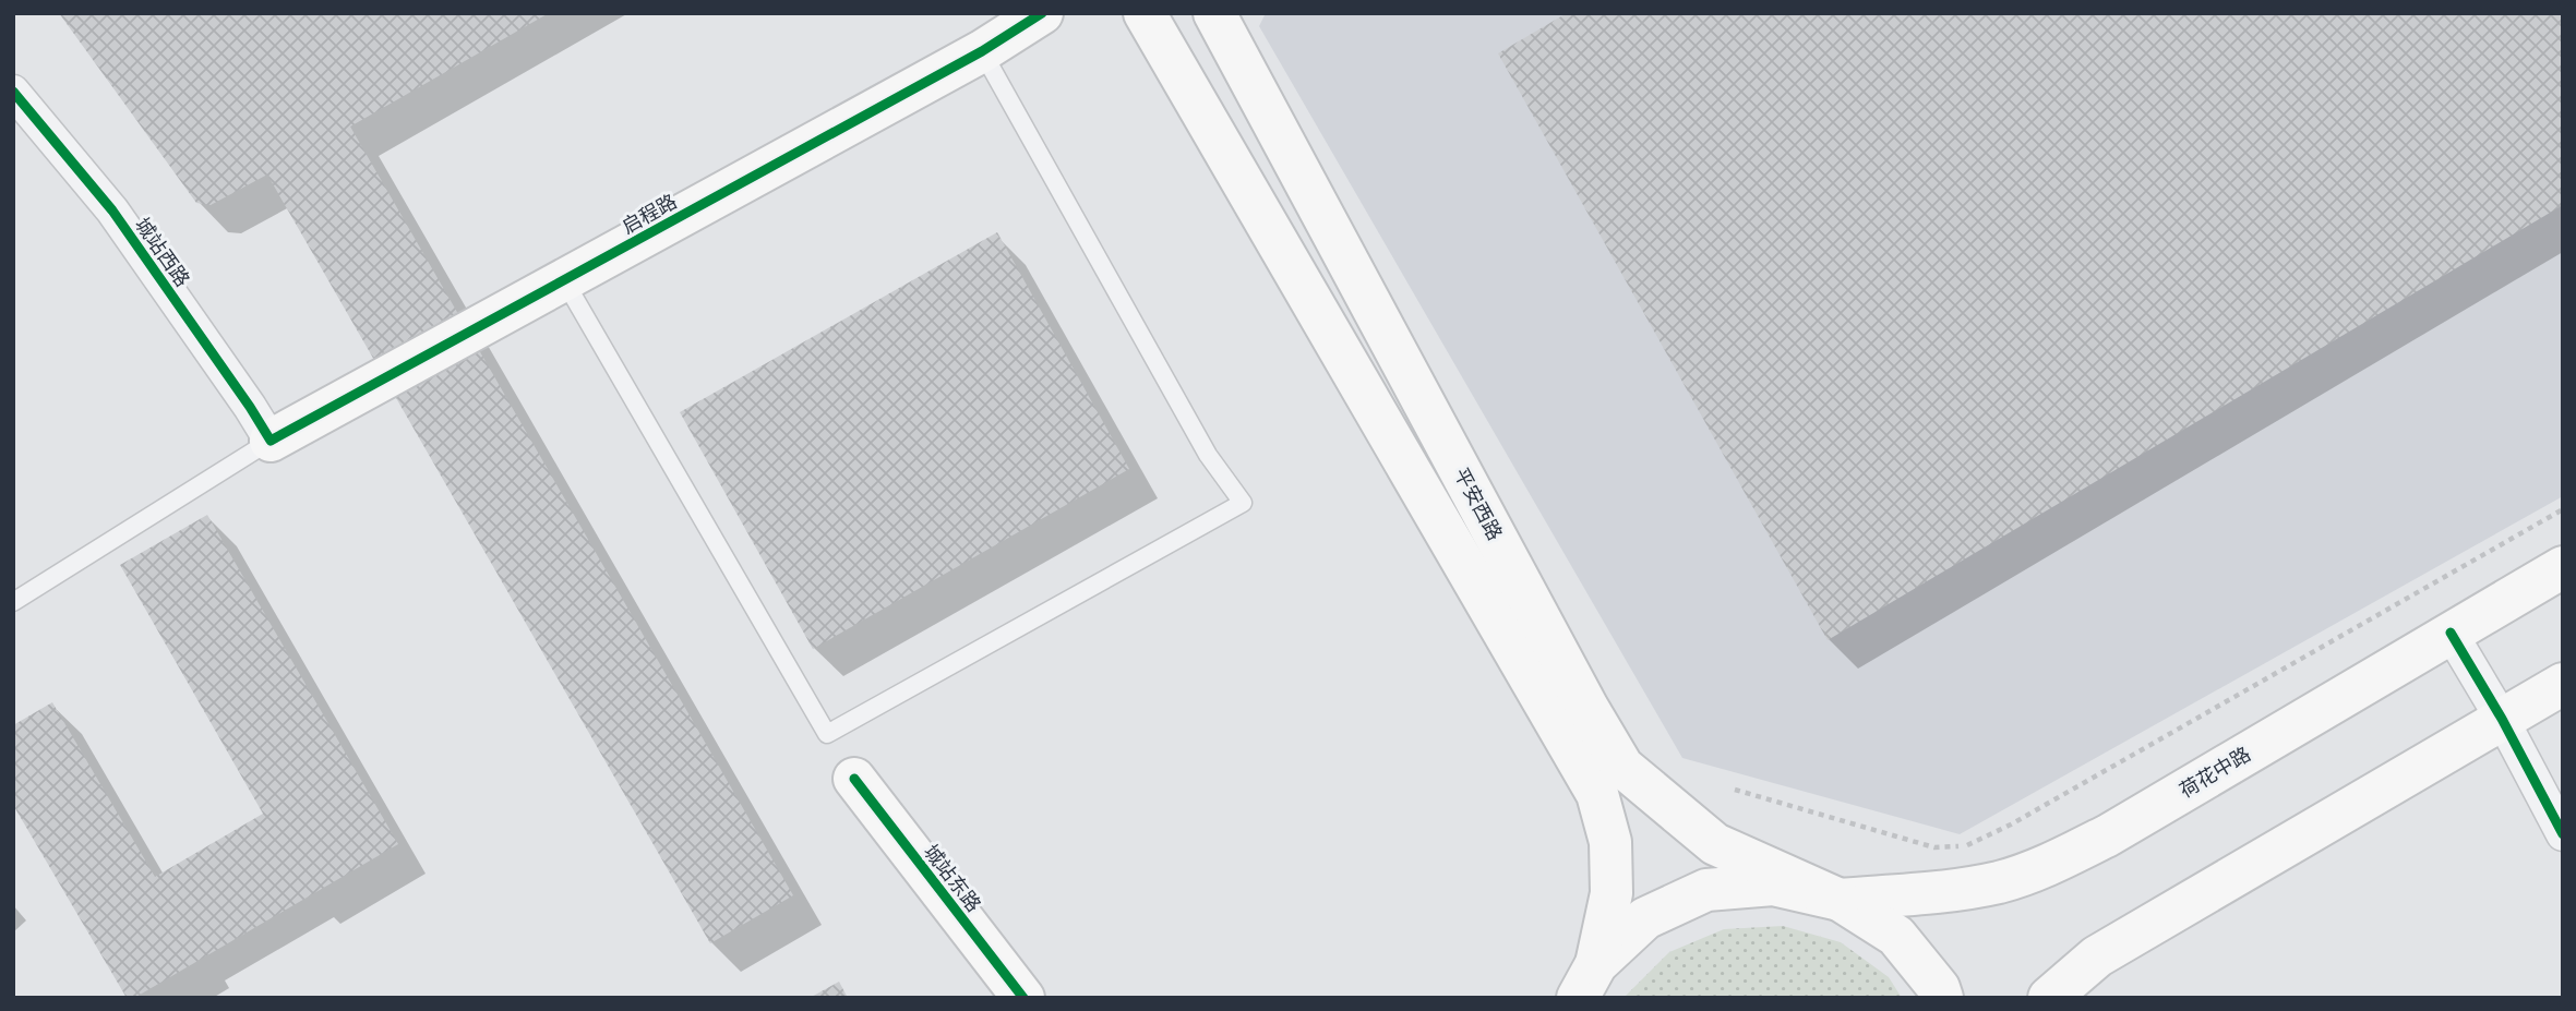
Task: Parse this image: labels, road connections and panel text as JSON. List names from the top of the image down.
{
  "streets": {
    "main road": [
      "启程路",
      "平安西路",
      "荷花中路",
      "城站东路"
    ],
    "street": ["城站西路"]
  },
  "crossings": [
    ["启程路", "城站西路"],
    ["平安西路", "荷花中路"]
  ]
}
